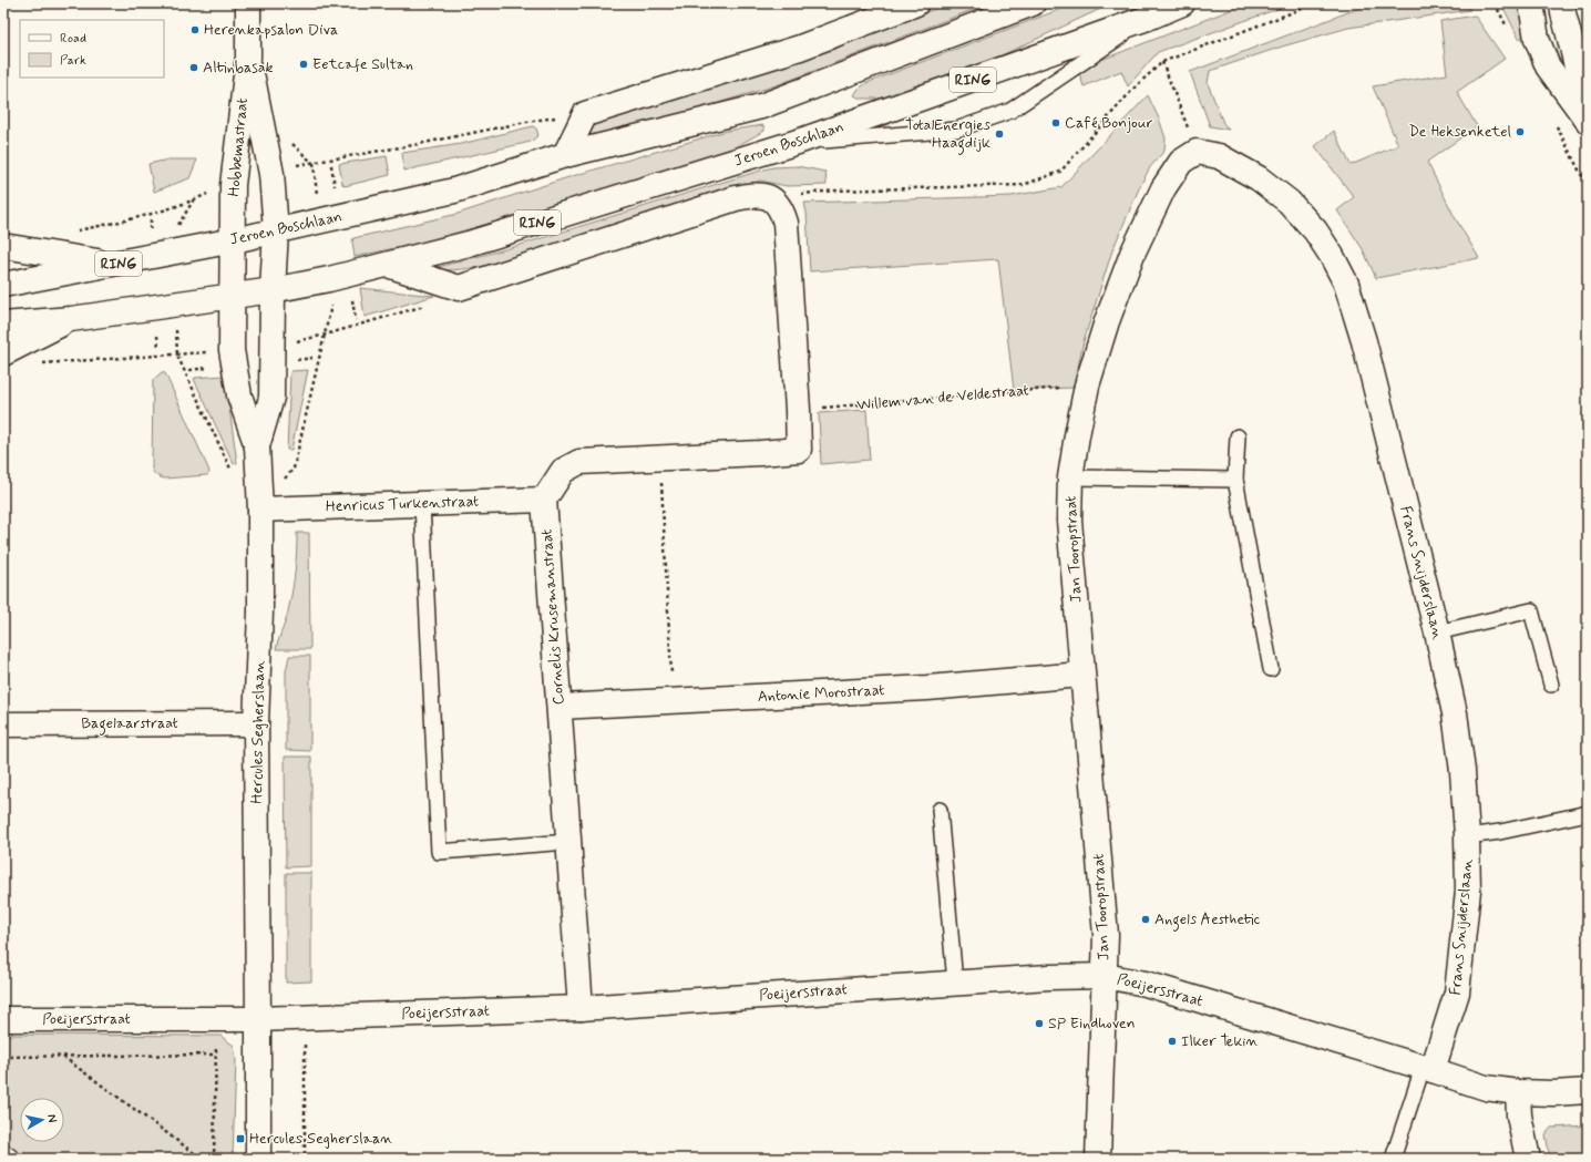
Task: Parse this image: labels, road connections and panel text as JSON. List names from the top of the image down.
{
  "streets": {
    "street": [
      "RING",
      "Jeroen Boschlaan",
      "Hobbemastraat",
      "Henricus Turkenstraat",
      "Jan Tooropstraat",
      "Frans Snijderslaan",
      "Cornelis Krusemanstraat",
      "Antonie Morostraat",
      "Bagelaarstraat",
      "Hercules Segherslaan",
      "Poeijersstraat"
    ],
    "path": ["Willem van de Veldestraat"]
  },
  "crossings": [
    ["Jeroen Boschlaan", "Hobbemastraat"],
    ["Jeroen Boschlaan", "Hercules Segherslaan"],
    ["Hobbemastraat", "Hercules Segherslaan"],
    ["Willem van de Veldestraat", "Jan Tooropstraat"],
    ["Henricus Turkenstraat", "Cornelis Krusemanstraat"],
    ["Henricus Turkenstraat", "Hercules Segherslaan"],
    ["Jan Tooropstraat", "Frans Snijderslaan"],
    ["Jan Tooropstraat", "Antonie Morostraat"],
    ["Jan Tooropstraat", "Poeijersstraat"],
    ["Frans Snijderslaan", "Poeijersstraat"],
    ["Cornelis Krusemanstraat", "Antonie Morostraat"],
    ["Cornelis Krusemanstraat", "Poeijersstraat"],
    ["Bagelaarstraat", "Hercules Segherslaan"],
    ["Hercules Segherslaan", "Poeijersstraat"]
  ],
  "places": {
    "other": [
      "Herenkapsalon Diva",
      "Eetcafe Sultan",
      "Altinbasak",
      "Café Bonjour",
      "De Heksenketel",
      "TotalEnergies Haagdijk",
      "Angels Aesthetic",
      "SP Eindhoven",
      "Ilker Tekin"
    ],
    "transit": ["Hercules Segherslaan"]
  },
  "legend": ["Road", "Park"],
  "north": "right"
}
